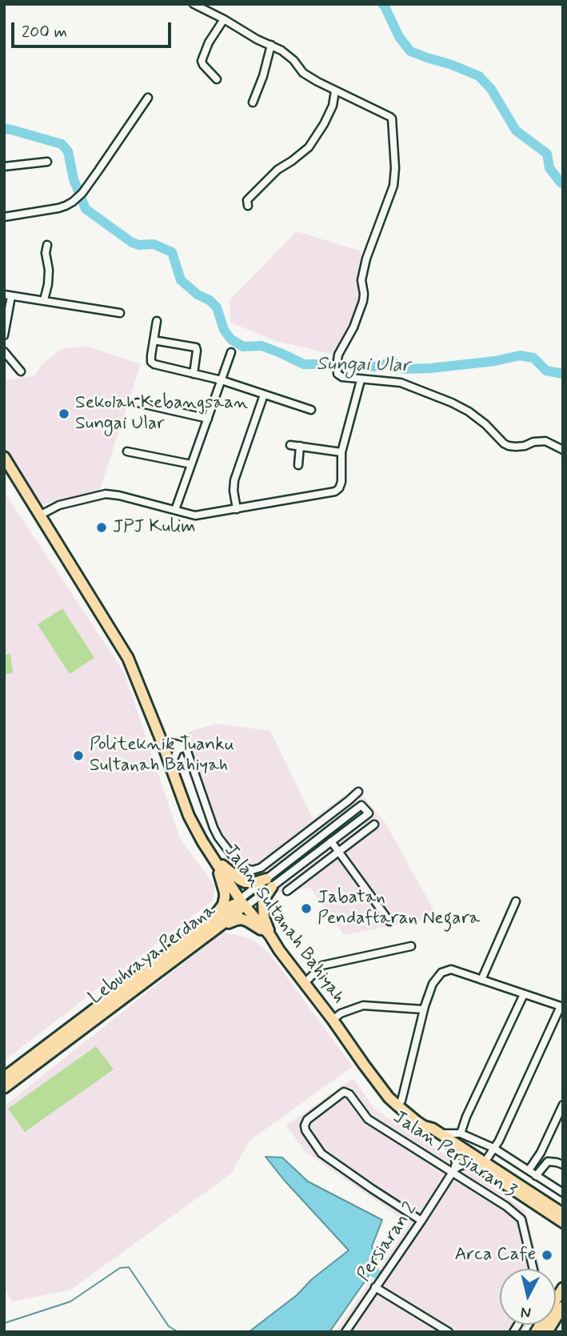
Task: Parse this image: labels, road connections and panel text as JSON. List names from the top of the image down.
{
  "streets": {
    "main road": ["Jalan Sultanah Bahiyah", "Lebuhraya Perdana"],
    "street": ["Jalan Persiaran 3", "Persiaran 2"]
  },
  "crossings": [
    ["Jalan Sultanah Bahiyah", "Lebuhraya Perdana"],
    ["Jalan Persiaran 3", "Persiaran 2"]
  ],
  "water": ["Sungai Ular"],
  "places": [
    "Sekolah Kebangsaan Sungai Ular",
    "JPJ Kulim",
    "Politeknik Tuanku Sultanah Bahiyah",
    "Jabatan Pendaftaran Negara",
    "Arca Cafe"
  ],
  "scale_bar": "200 m",
  "north": "bottom"
}
